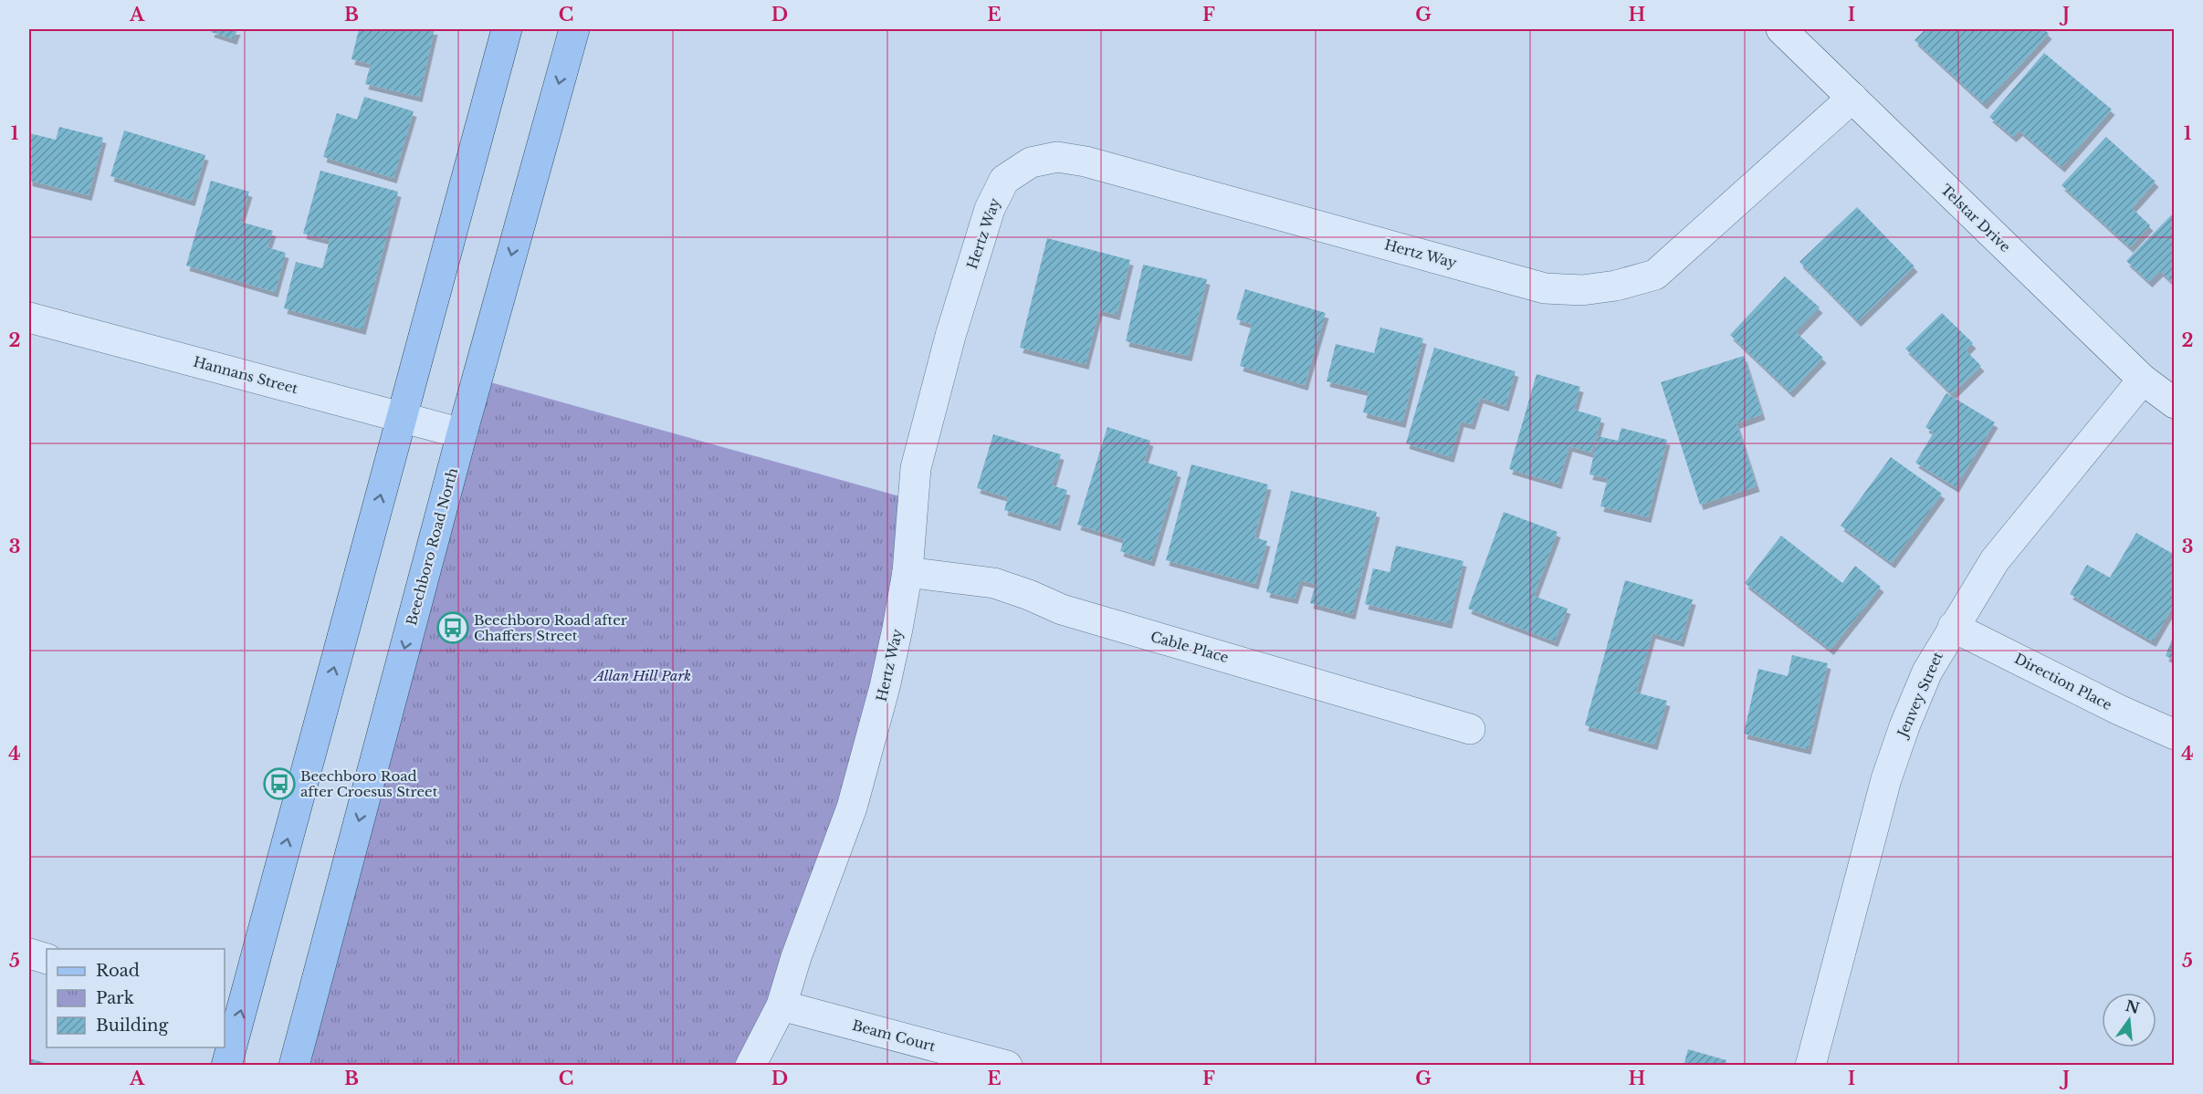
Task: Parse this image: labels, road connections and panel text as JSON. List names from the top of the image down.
{
  "streets": {
    "main road": ["Beechboro Road North"],
    "street": [
      "Telstar Drive",
      "Hertz Way",
      "Hannans Street",
      "Cable Place",
      "Direction Place",
      "Jenvey Street",
      "Beam Court"
    ]
  },
  "crossings": [
    ["Telstar Drive", "Hertz Way"],
    ["Telstar Drive", "Jenvey Street"],
    ["Hertz Way", "Cable Place"],
    ["Hertz Way", "Beam Court"],
    ["Hannans Street", "Beechboro Road North"],
    ["Direction Place", "Jenvey Street"]
  ],
  "parks": ["Allan Hill Park"],
  "places": {
    "bus stop": ["Beechboro Road after Chaffers Street", "Beechboro Road after Croesus Street"]
  },
  "legend": ["Road", "Park", "Building"],
  "north": "top",
  "grid": {
    "columns": [
      "A",
      "B",
      "C",
      "D",
      "E",
      "F",
      "G",
      "H",
      "I",
      "J"
    ],
    "rows": [
      "1",
      "2",
      "3",
      "4",
      "5"
    ]
  }
}
